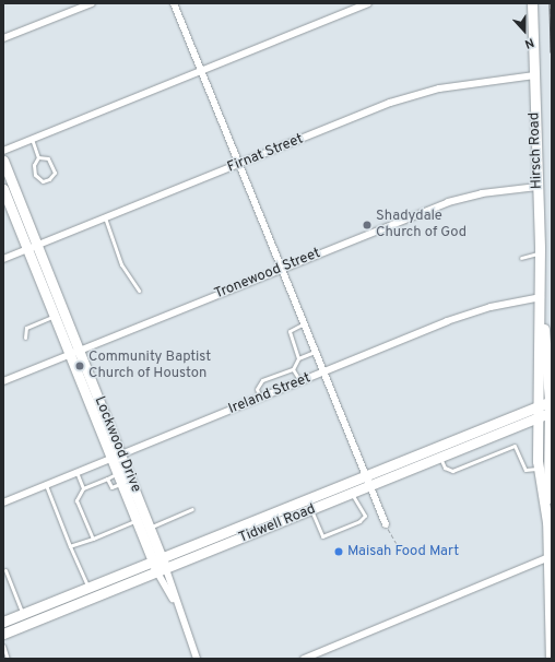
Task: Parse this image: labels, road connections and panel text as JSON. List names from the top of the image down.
{
  "streets": {
    "main road": ["Hirsch Road", "Lockwood Drive", "Tidwell Road"],
    "street": ["Firnat Street", "Tronewood Street", "Ireland Street"]
  },
  "crossings": [
    ["Hirsch Road", "Firnat Street"],
    ["Hirsch Road", "Tronewood Street"],
    ["Hirsch Road", "Ireland Street"],
    ["Hirsch Road", "Tidwell Road"],
    ["Firnat Street", "Lockwood Drive"],
    ["Tronewood Street", "Lockwood Drive"],
    ["Ireland Street", "Lockwood Drive"],
    ["Lockwood Drive", "Tidwell Road"]
  ],
  "places": ["Shadydale Church of God", "Community Baptist Church of Houston", "Maisah Food Mart"],
  "north": "bottom"
}
